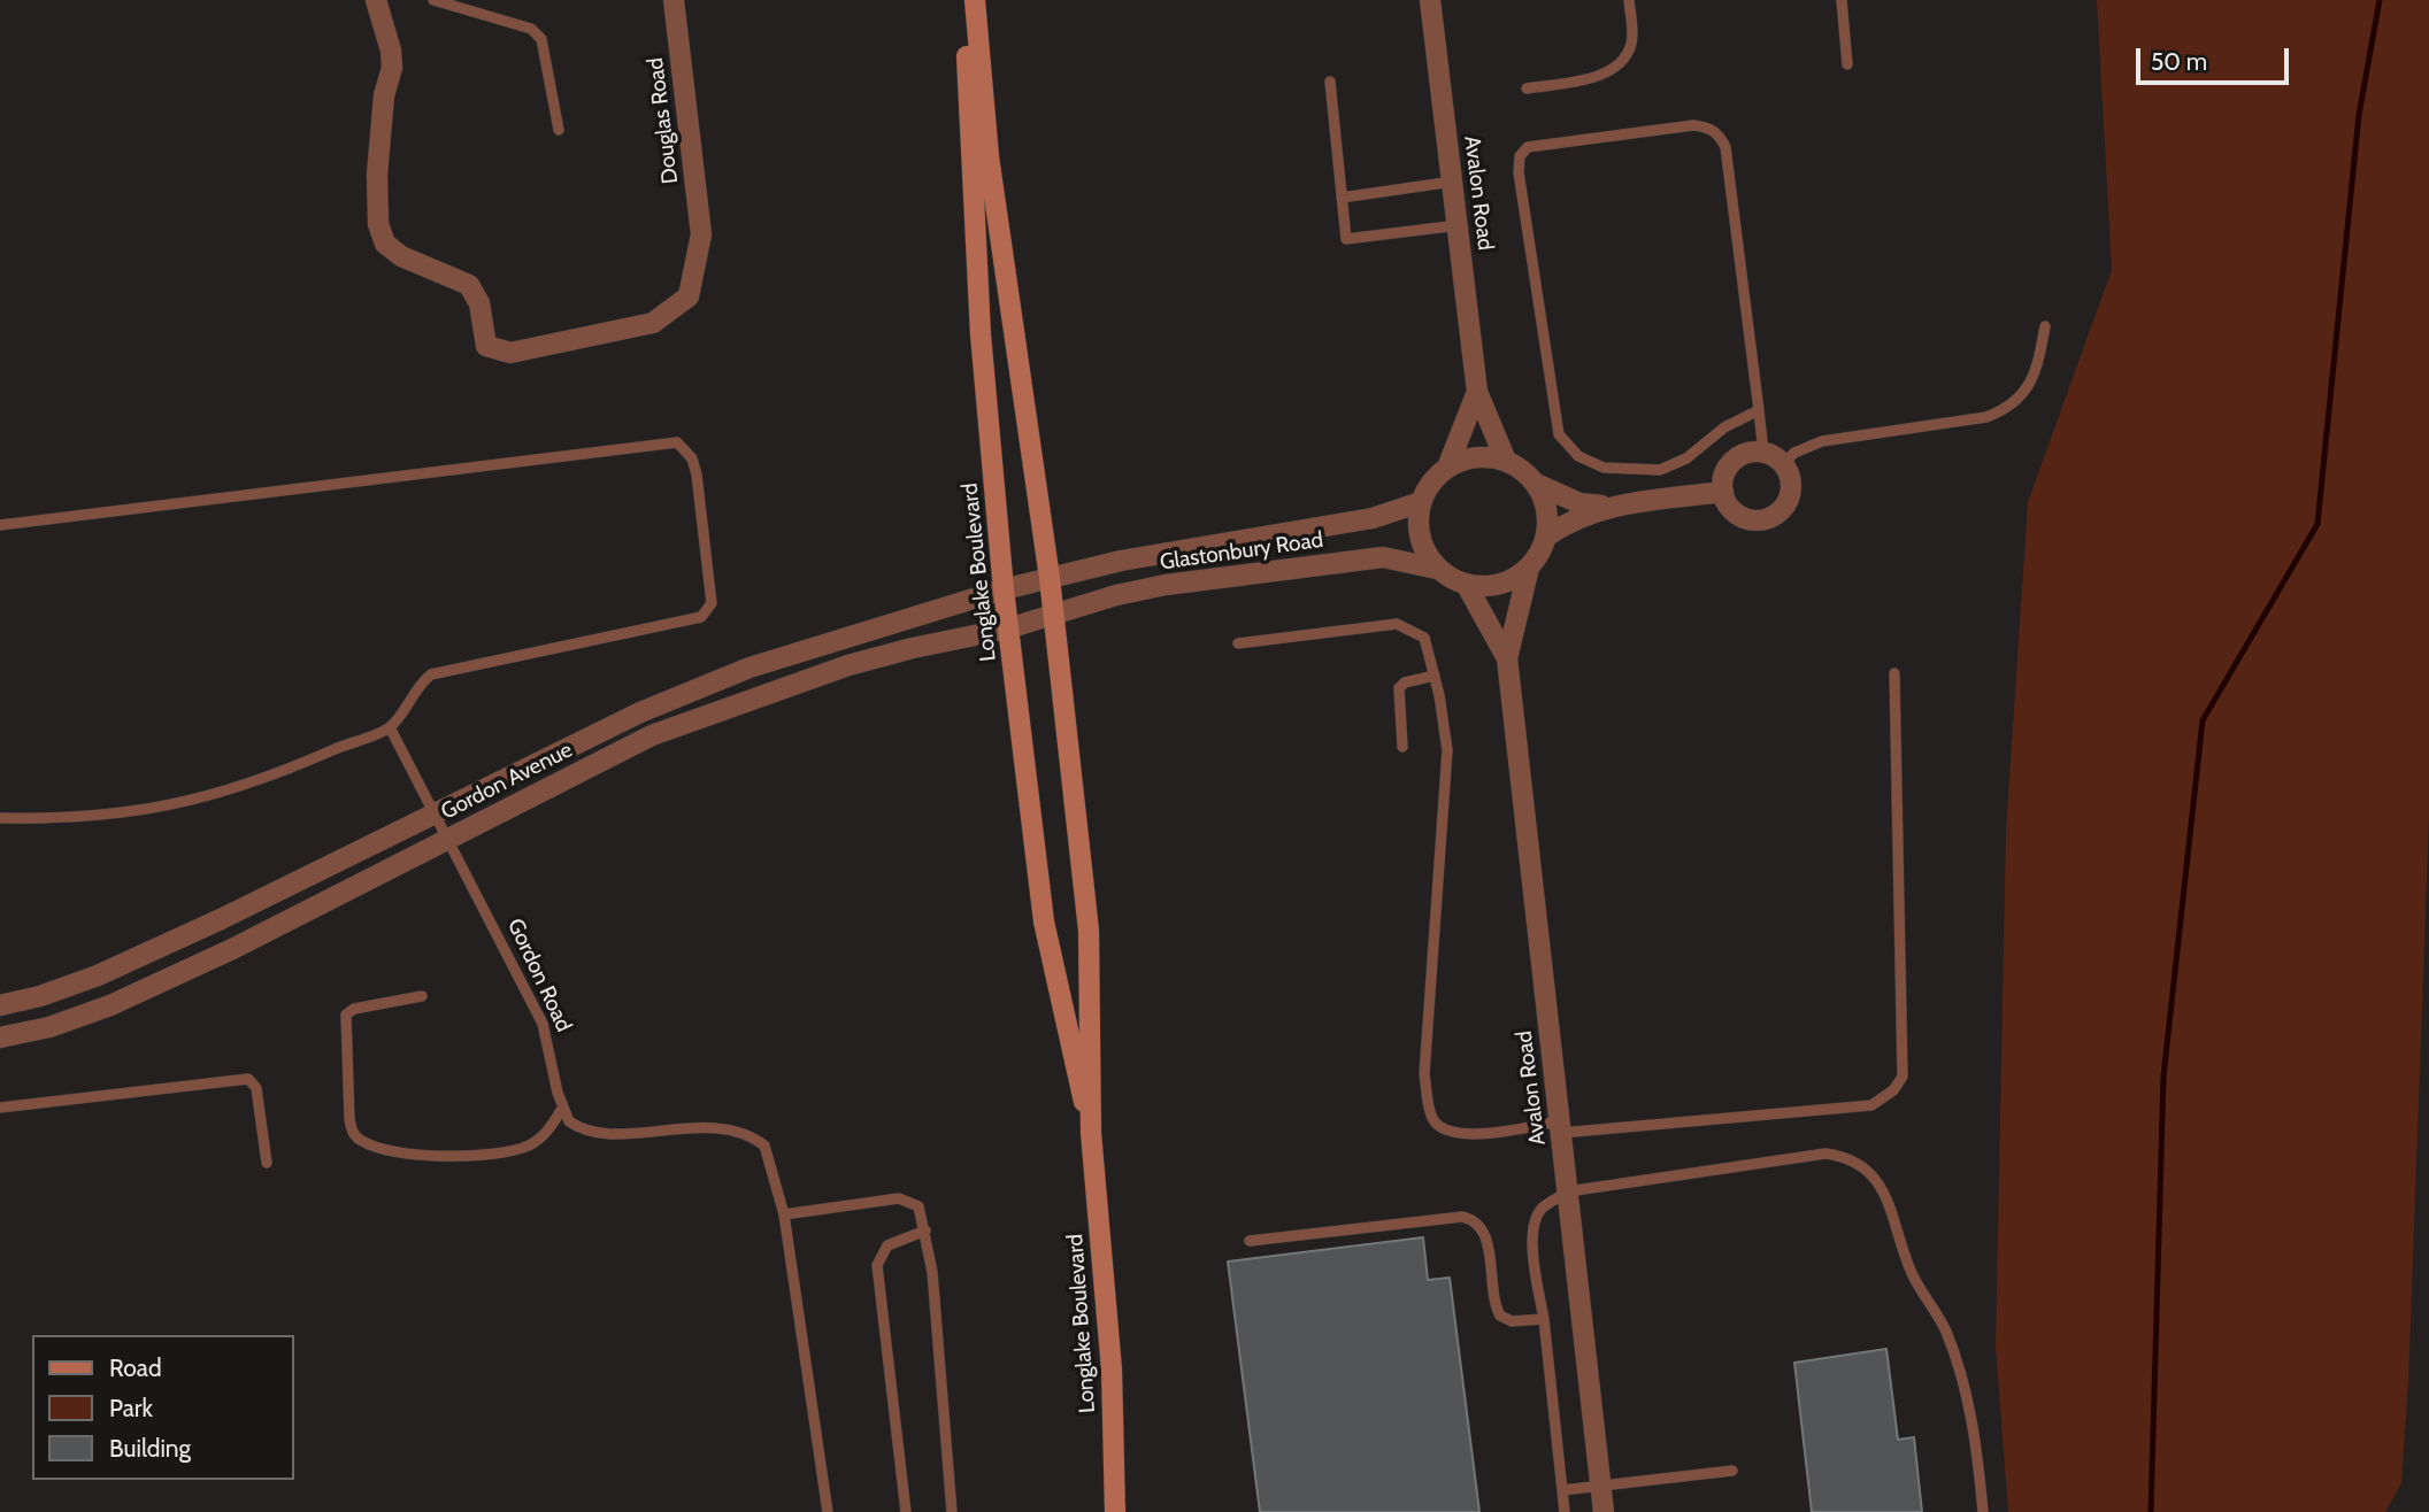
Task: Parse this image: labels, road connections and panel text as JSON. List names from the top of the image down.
{
  "streets": {
    "main road": ["Longlake Boulevard"],
    "street": [
      "Douglas Road",
      "Avalon Road",
      "Glastonbury Road",
      "Gordon Avenue"
    ],
    "lane": ["Gordon Road"]
  },
  "crossings": [
    ["Avalon Road", "Glastonbury Road"],
    ["Glastonbury Road", "Longlake Boulevard"],
    ["Glastonbury Road", "Gordon Avenue"],
    ["Longlake Boulevard", "Gordon Avenue"],
    ["Gordon Avenue", "Gordon Road"]
  ],
  "legend": ["Road", "Park", "Building"],
  "scale_bar": "50 m"
}
